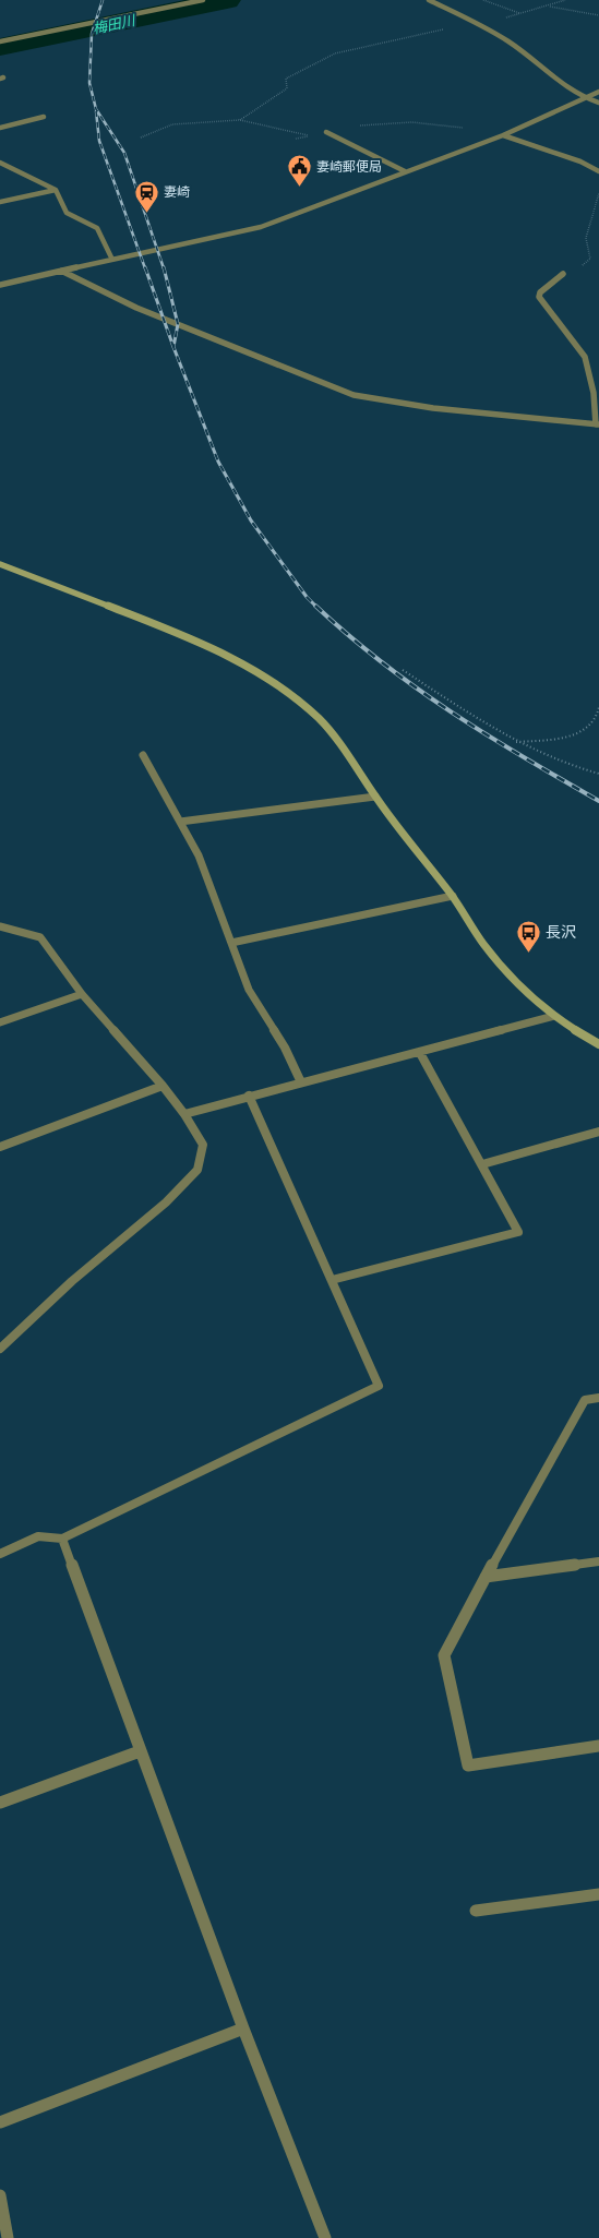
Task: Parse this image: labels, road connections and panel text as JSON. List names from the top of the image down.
{
  "water": ["梅田川"],
  "places": {
    "public building": ["妻崎郵便局"],
    "station": ["妻崎"],
    "bus stop": ["長沢"]
  }
}
